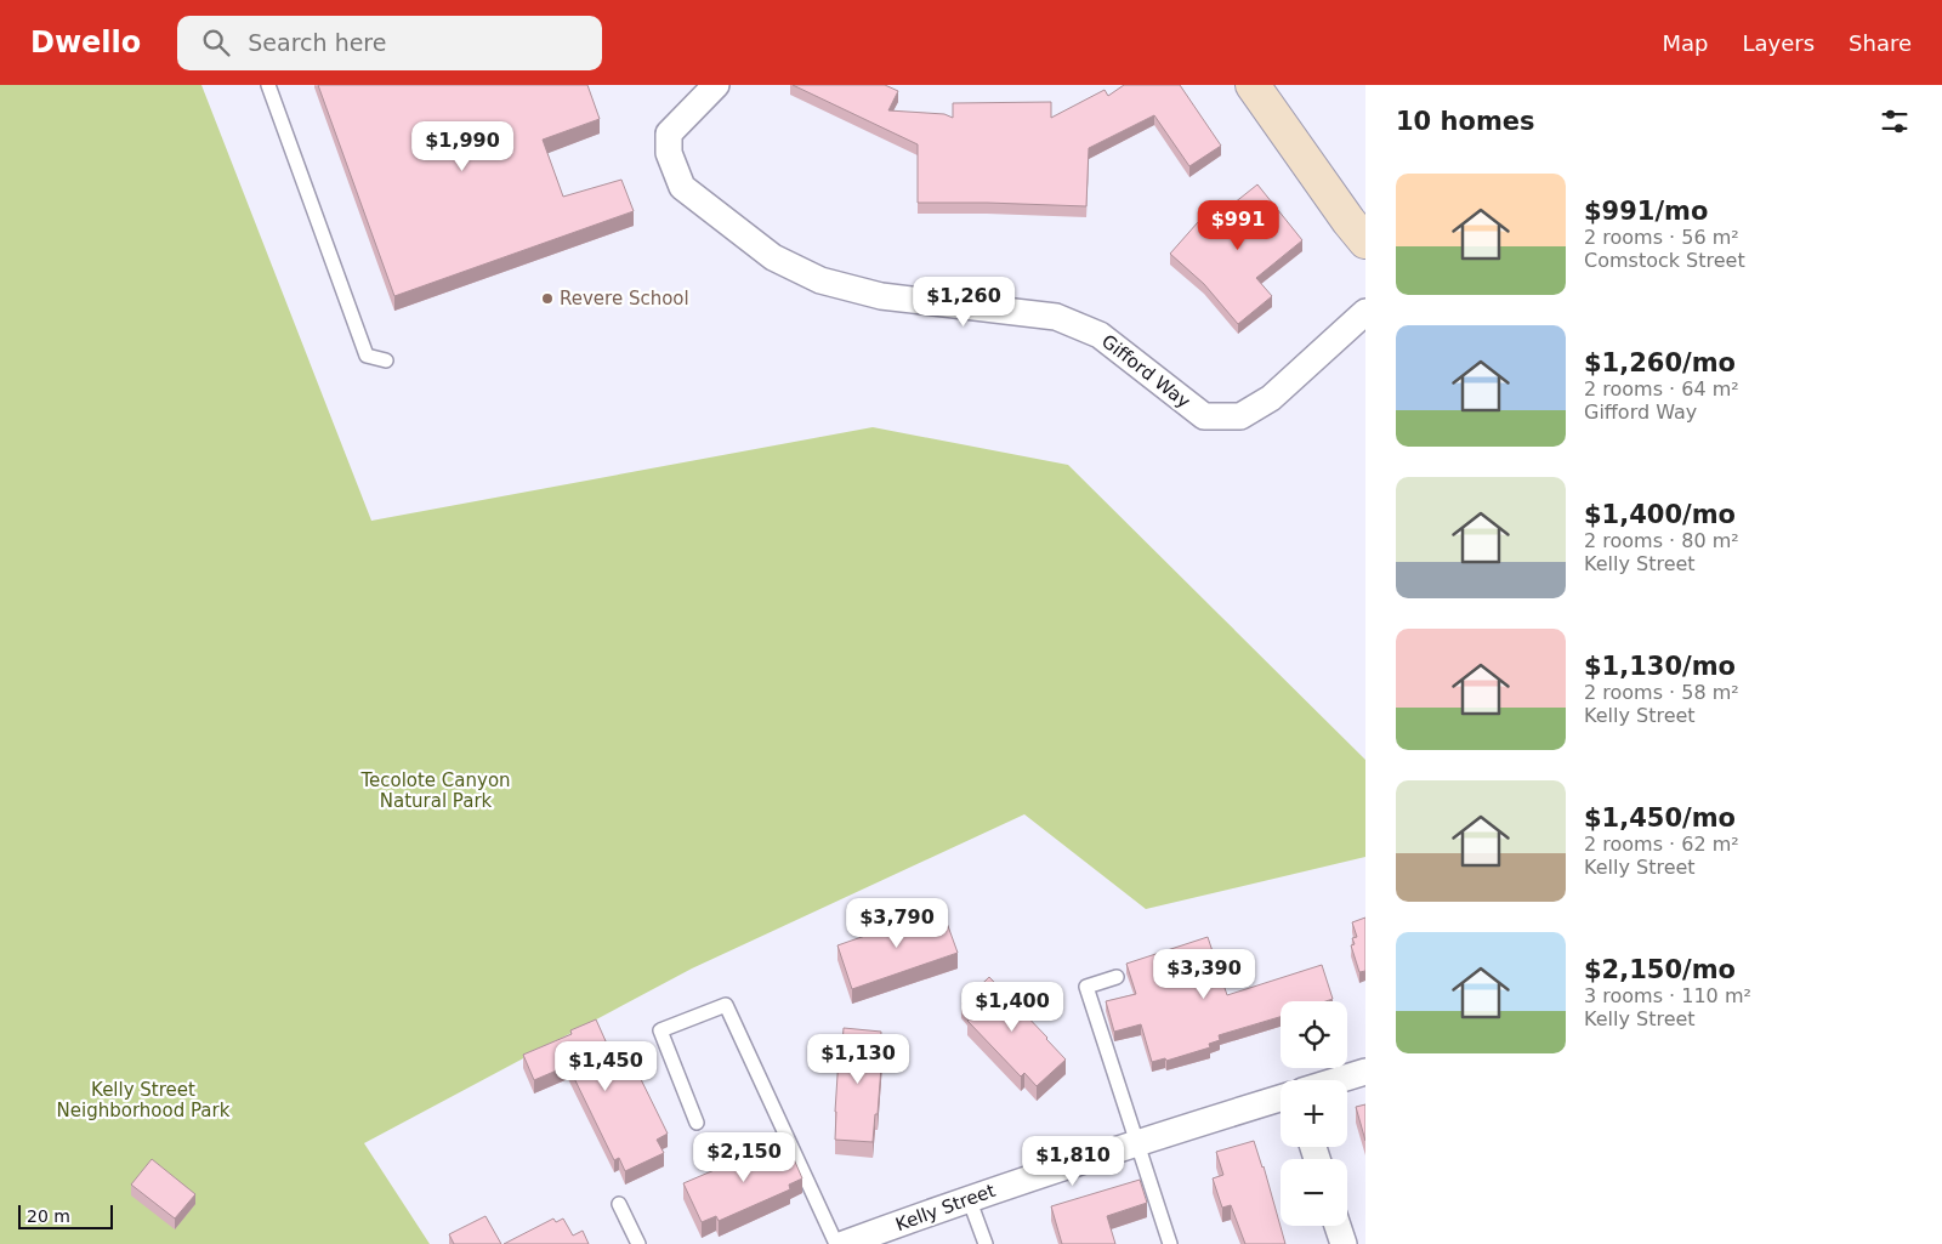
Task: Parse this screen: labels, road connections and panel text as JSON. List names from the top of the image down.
{
  "streets": {
    "street": ["Gifford Way", "Kelly Street"]
  },
  "parks": ["Tecolote Canyon Natural Park", "Kelly Street Neighborhood Park"],
  "places": ["Revere School"],
  "scale_bar": "20 m",
  "page": {
    "header": "Dwello",
    "search": "Search here",
    "nav": ["Map", "Layers", "Share"],
    "heading": "10 homes",
    "price": [
      "$1,990",
      "$991",
      "$1,260",
      "$3,790",
      "$3,390",
      "$1,400",
      "$1,130",
      "$1,450",
      "$2,150",
      "$1,810"
    ],
    "list": [
      {
        "name": "$991/mo",
        "note": "2 rooms · 56 m² · Comstock Street"
      },
      {
        "name": "$1,260/mo",
        "note": "2 rooms · 64 m² · Gifford Way"
      },
      {
        "name": "$1,400/mo",
        "note": "2 rooms · 80 m² · Kelly Street"
      },
      {
        "name": "$1,130/mo",
        "note": "2 rooms · 58 m² · Kelly Street"
      },
      {
        "name": "$1,450/mo",
        "note": "2 rooms · 62 m² · Kelly Street"
      },
      {
        "name": "$2,150/mo",
        "note": "3 rooms · 110 m² · Kelly Street"
      }
    ],
    "map_buttons": ["+", "−"],
    "scale": "20 m"
  }
}
